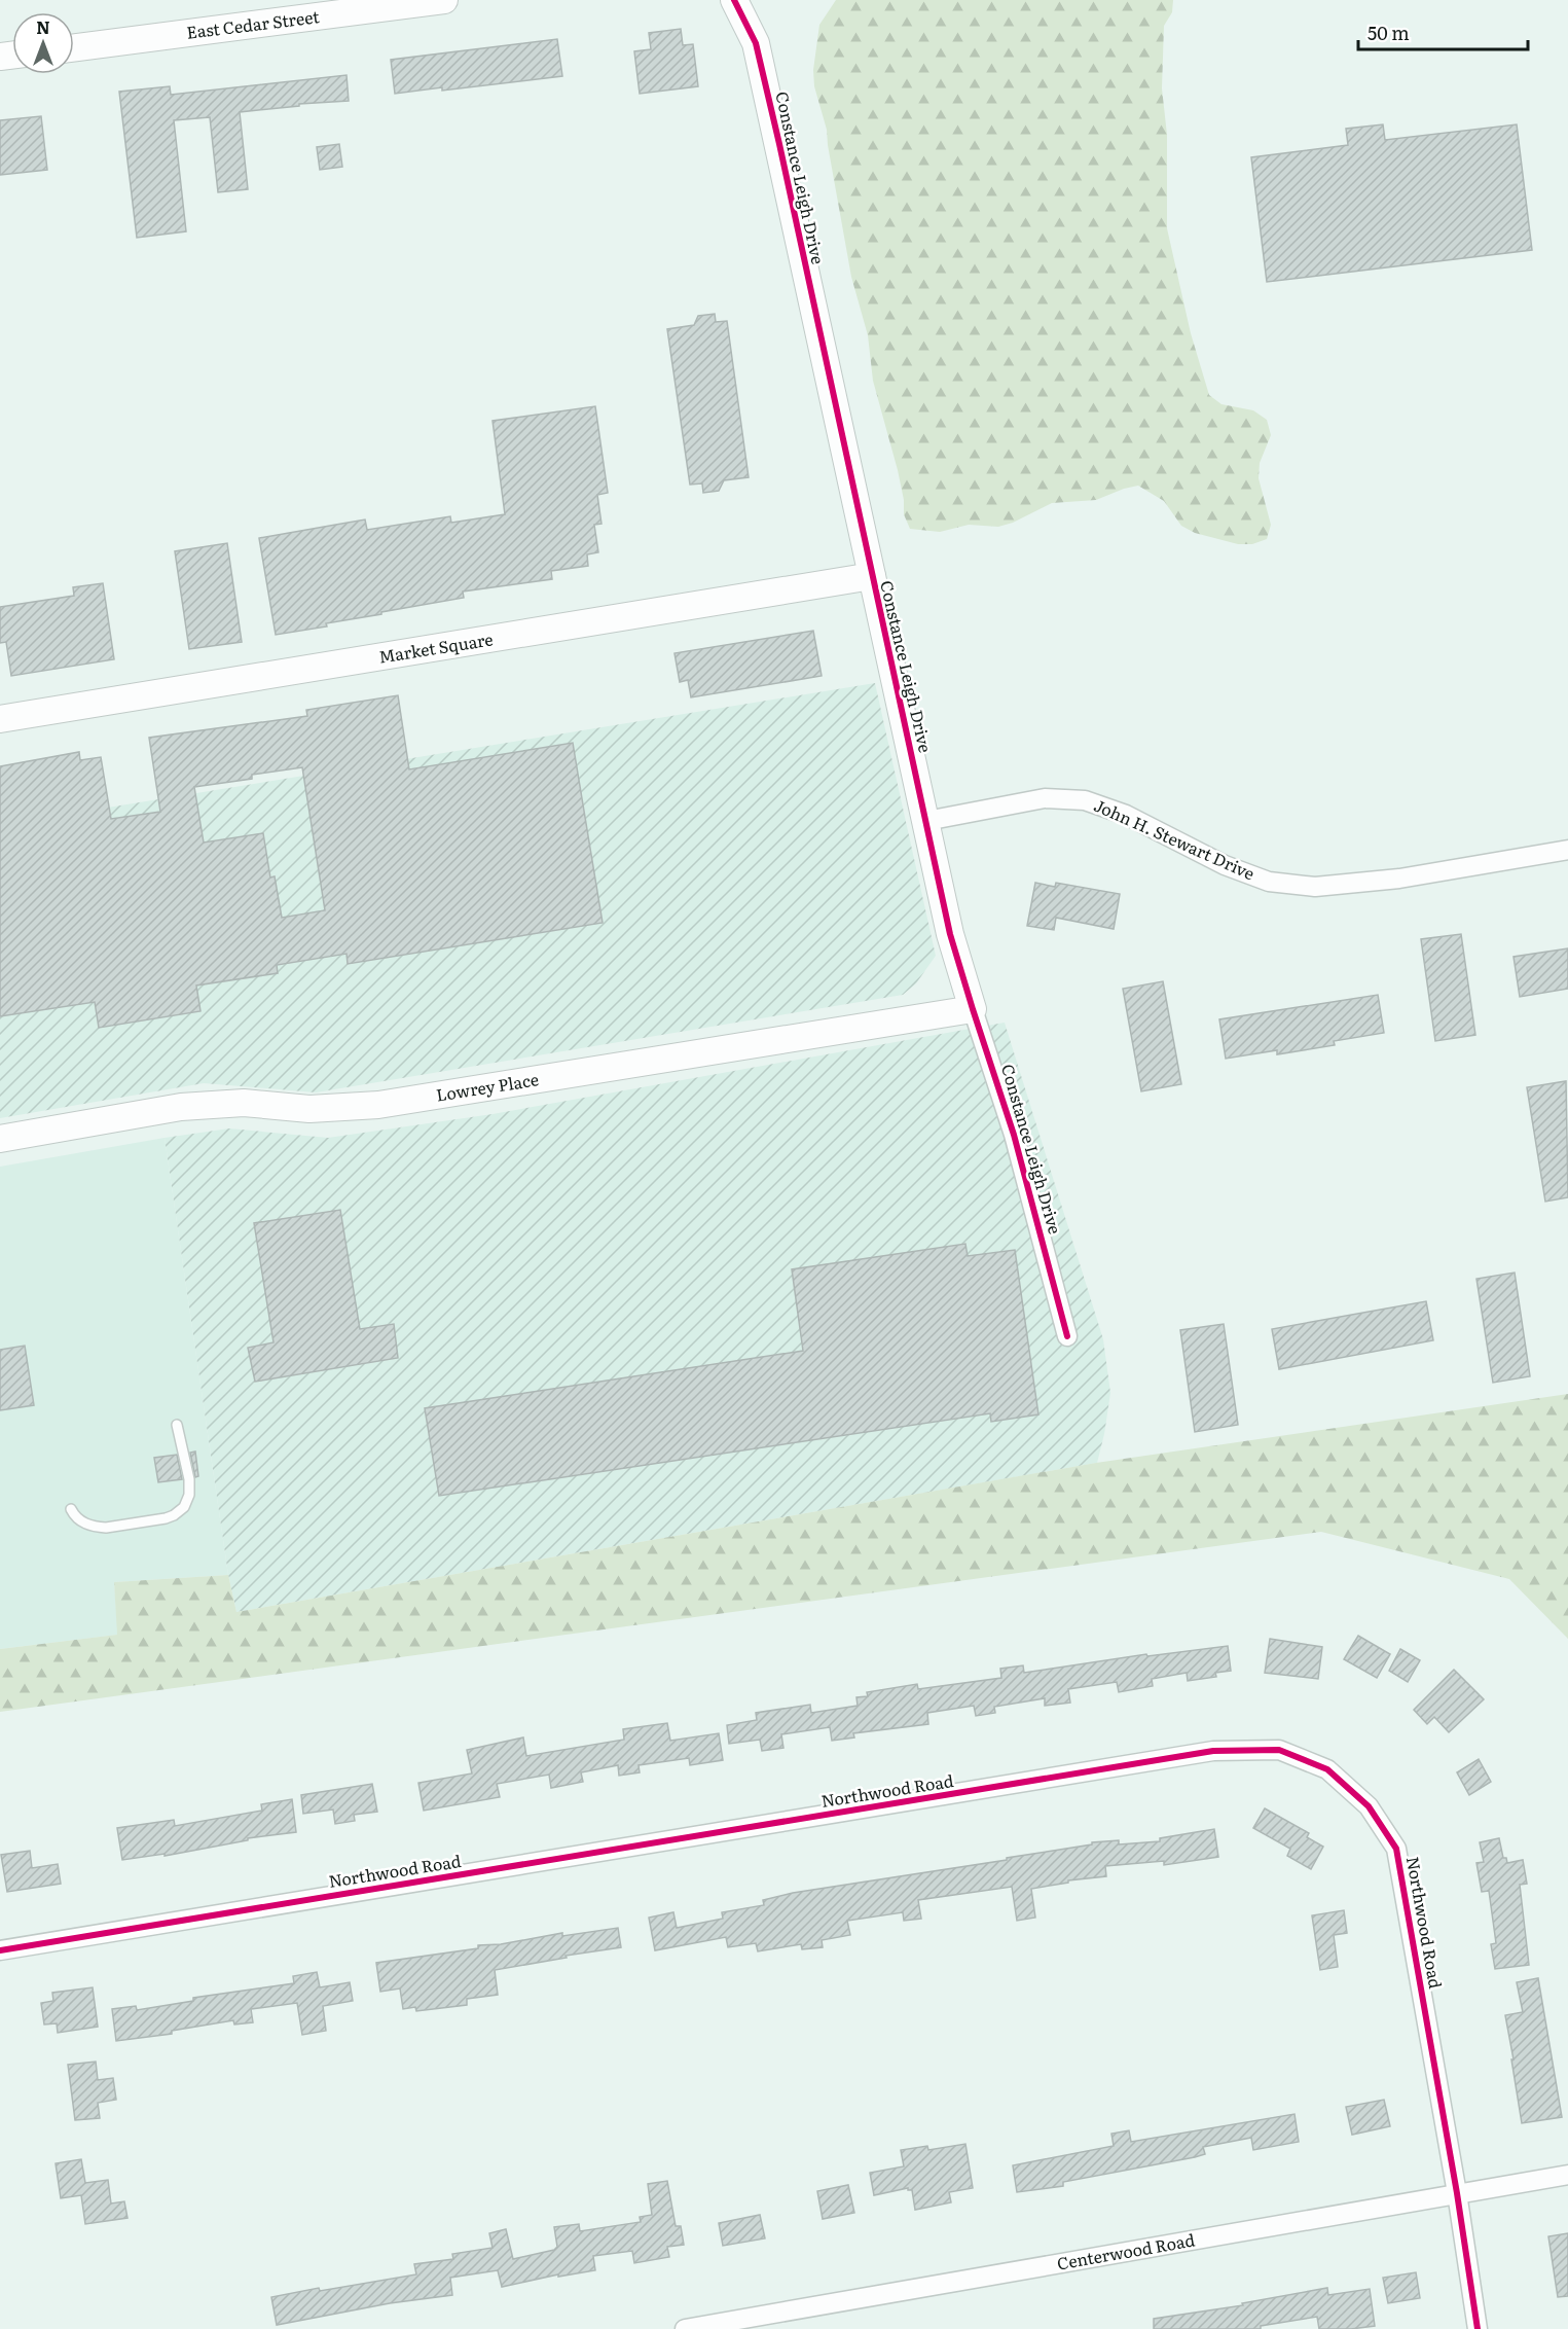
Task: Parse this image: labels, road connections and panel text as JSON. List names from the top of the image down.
{
  "streets": {
    "street": [
      "East Cedar Street",
      "Constance Leigh Drive",
      "Market Square",
      "John H. Stewart Drive",
      "Lowrey Place",
      "Northwood Road",
      "Centerwood Road"
    ]
  },
  "crossings": [
    ["Constance Leigh Drive", "Market Square"],
    ["Constance Leigh Drive", "John H. Stewart Drive"],
    ["Constance Leigh Drive", "Lowrey Place"],
    ["Northwood Road", "Centerwood Road"]
  ],
  "scale_bar": "50 m",
  "north": "top"
}
